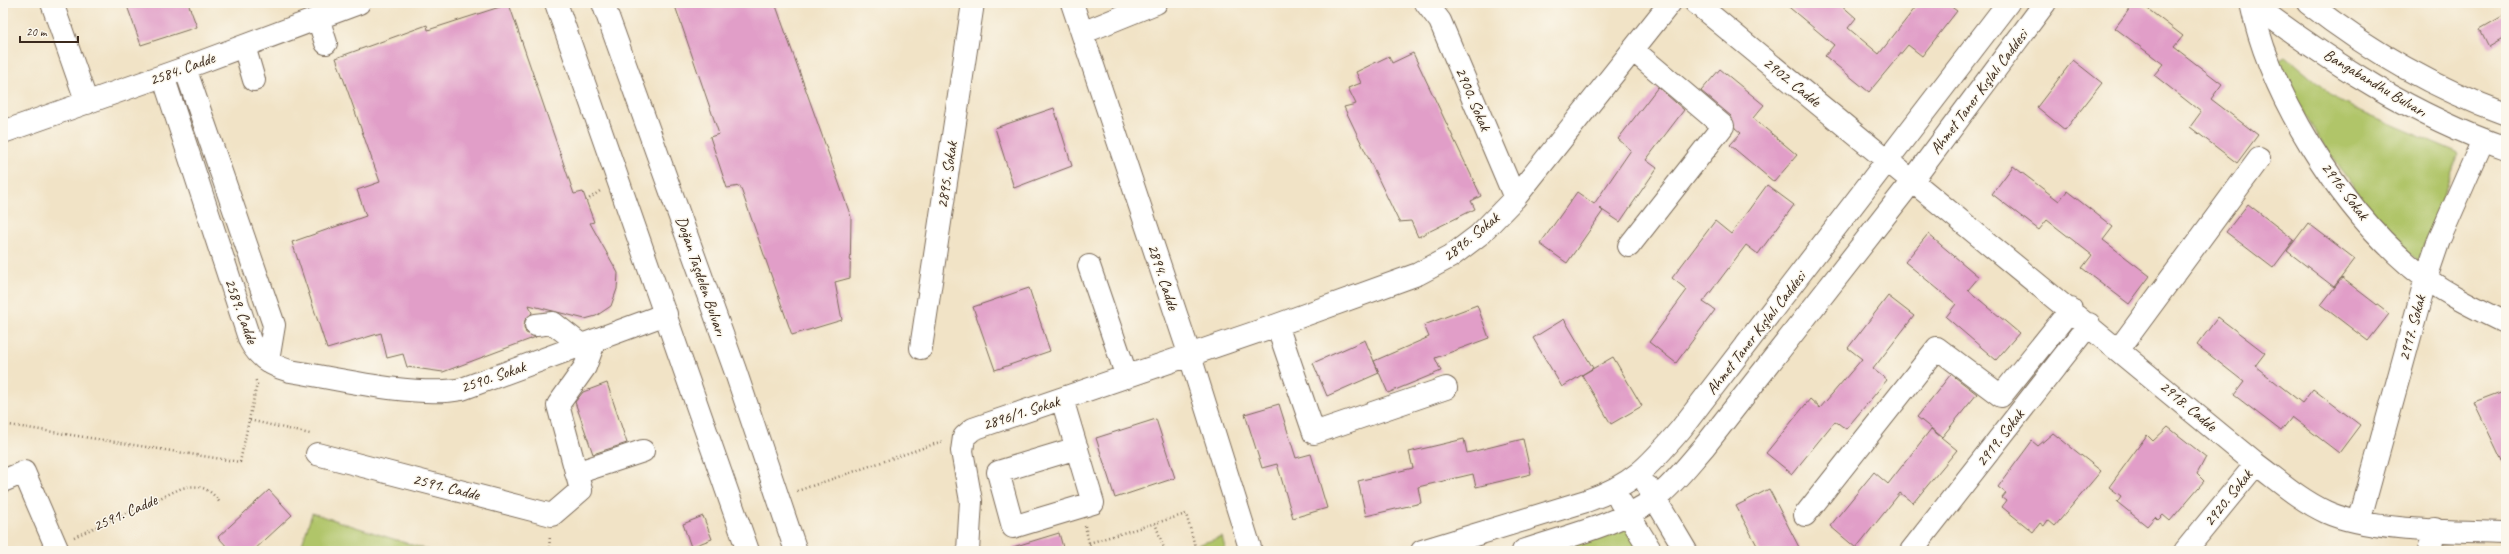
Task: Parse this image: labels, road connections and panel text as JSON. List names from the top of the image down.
{
  "streets": {
    "street": [
      "2584. Cadde",
      "2902. Cadde",
      "Bangabandhu Bulvarı",
      "Ahmet Taner Kışlalı Caddesi",
      "2900. Sokak",
      "2895. Sokak",
      "2916. Sokak",
      "2896. Sokak",
      "Doğan Taşdelen Bulvarı",
      "2894. Cadde",
      "2589. Cadde",
      "2917. Sokak",
      "2590. Sokak",
      "2918. Cadde",
      "2896/1. Sokak",
      "2919. Sokak",
      "2591. Cadde",
      "2920. Sokak"
    ]
  },
  "crossings": [
    ["2584. Cadde", "2589. Cadde"],
    ["2902. Cadde", "Ahmet Taner Kışlalı Caddesi"],
    ["2902. Cadde", "2918. Cadde"],
    ["Bangabandhu Bulvarı", "2916. Sokak"],
    ["Bangabandhu Bulvarı", "2917. Sokak"],
    ["Ahmet Taner Kışlalı Caddesi", "2918. Cadde"],
    ["2900. Sokak", "2896. Sokak"],
    ["2916. Sokak", "2917. Sokak"],
    ["2896. Sokak", "2894. Cadde"],
    ["2896. Sokak", "2896/1. Sokak"],
    ["2894. Cadde", "2896/1. Sokak"],
    ["2589. Cadde", "2590. Sokak"],
    ["2917. Sokak", "2918. Cadde"],
    ["2918. Cadde", "2919. Sokak"],
    ["2918. Cadde", "2920. Sokak"]
  ],
  "scale_bar": "20 m"
}
